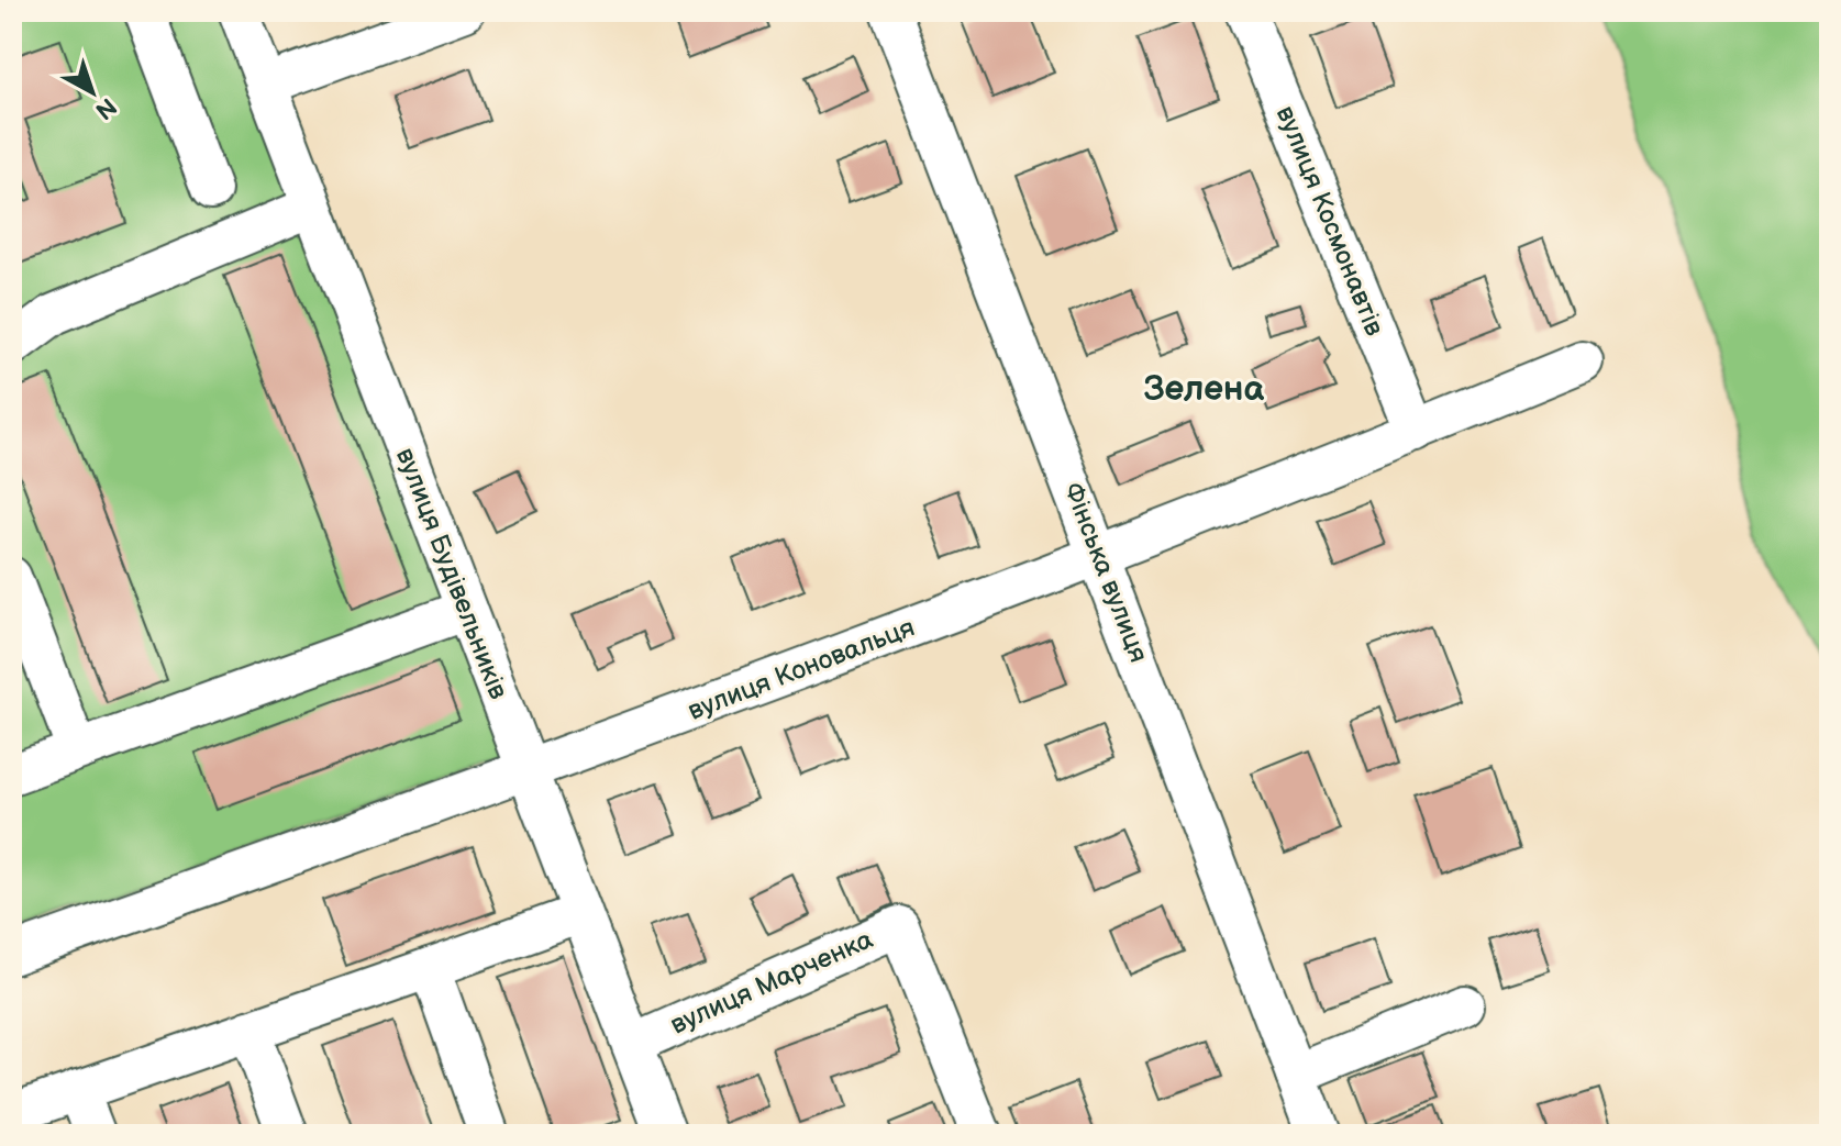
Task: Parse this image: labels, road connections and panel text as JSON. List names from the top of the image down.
{
  "streets": {
    "street": [
      "вулиця Космонавтів",
      "Фінська вулиця",
      "вулиця Будівельників",
      "вулиця Коновальця",
      "вулиця Марченка"
    ]
  },
  "crossings": [
    ["вулиця Космонавтів", "вулиця Коновальця"],
    ["Фінська вулиця", "вулиця Коновальця"],
    ["вулиця Будівельників", "вулиця Коновальця"],
    ["вулиця Будівельників", "вулиця Марченка"]
  ],
  "districts": ["Зелена"],
  "north": "bottom right"
}
